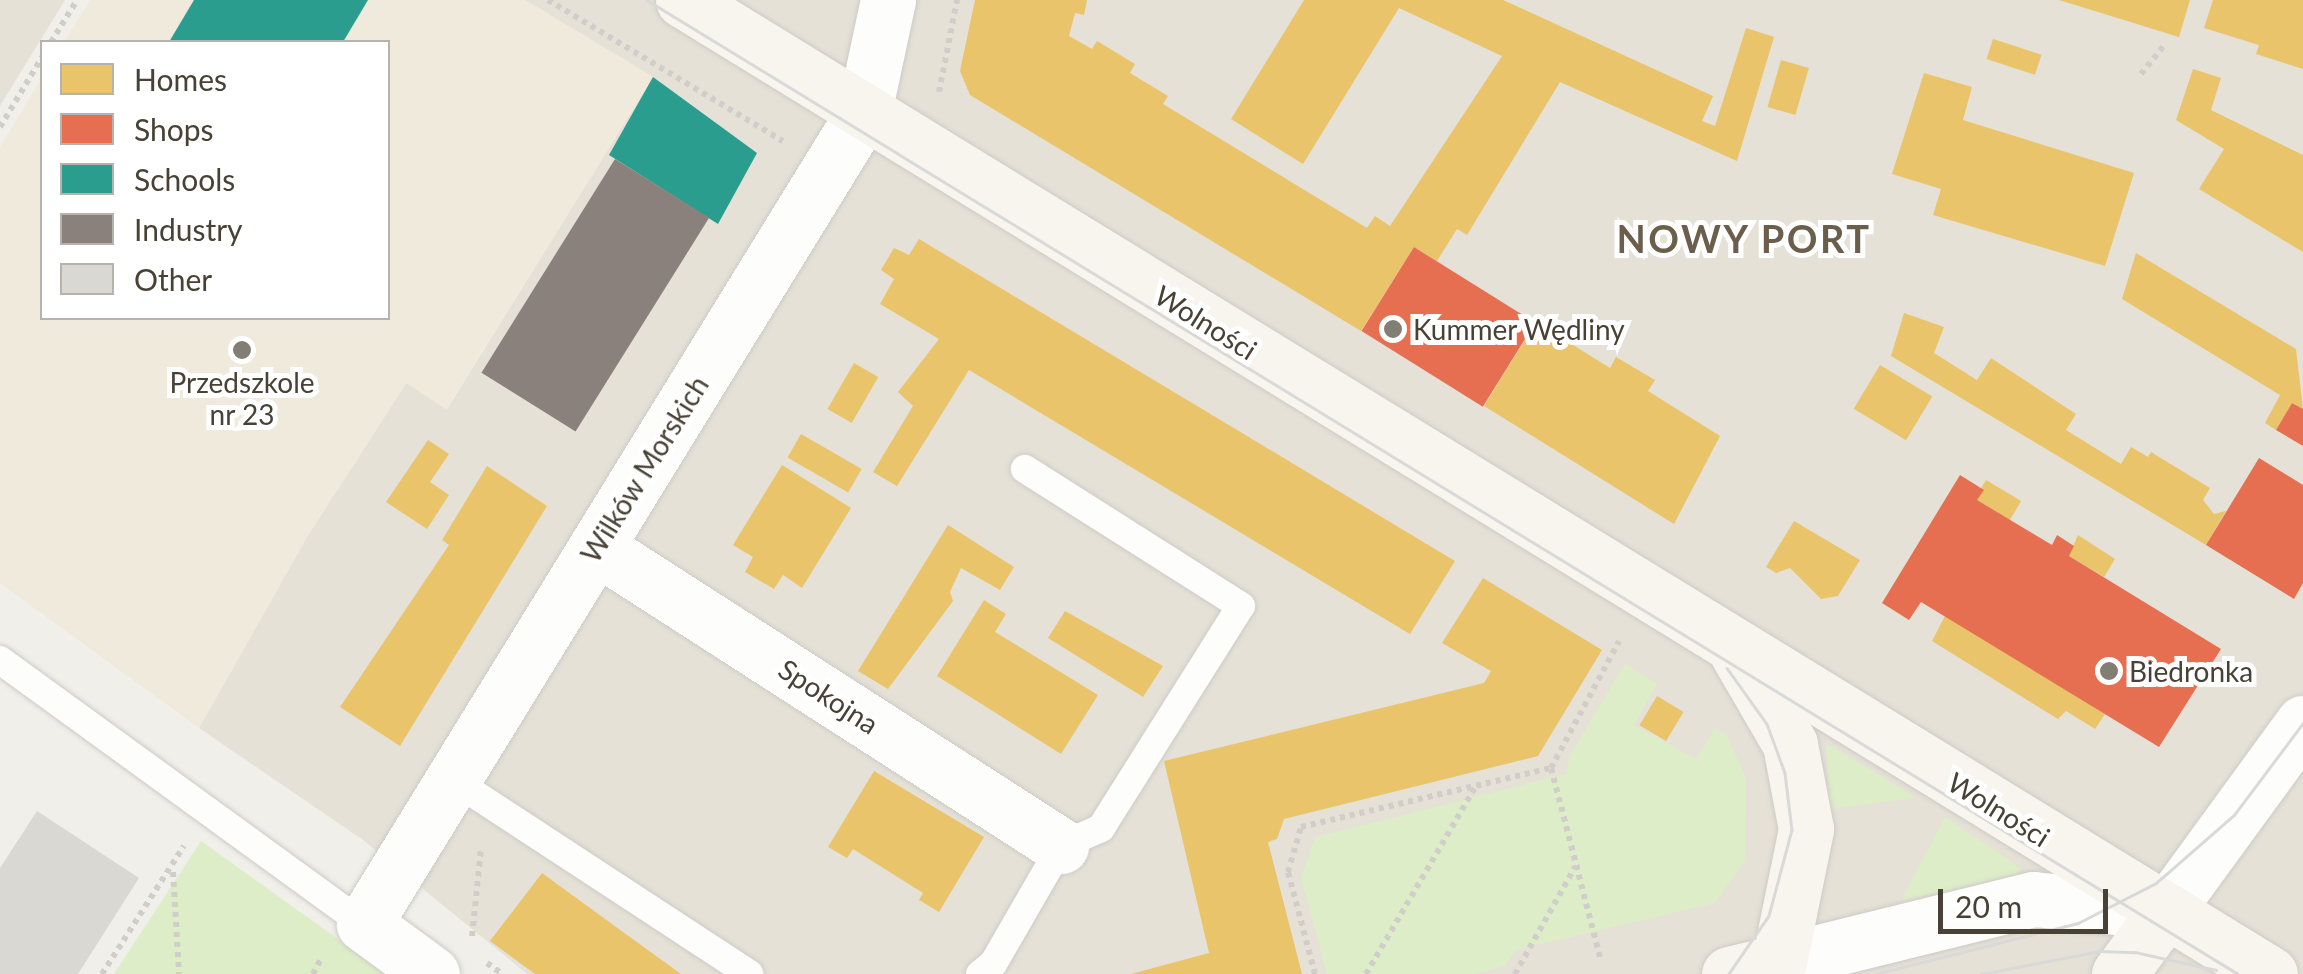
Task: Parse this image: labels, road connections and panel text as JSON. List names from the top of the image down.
{
  "streets": {
    "street": ["Wolności", "Wilków Morskich", "Spokojna"]
  },
  "crossings": [
    ["Wolności", "Wilków Morskich"],
    ["Wilków Morskich", "Spokojna"]
  ],
  "districts": ["NOWY PORT"],
  "places": ["Kummer Wędliny", "Przedszkole nr 23", "Biedronka"],
  "legend": [
    "Homes",
    "Shops",
    "Schools",
    "Industry",
    "Other"
  ],
  "scale_bar": "20 m"
}
